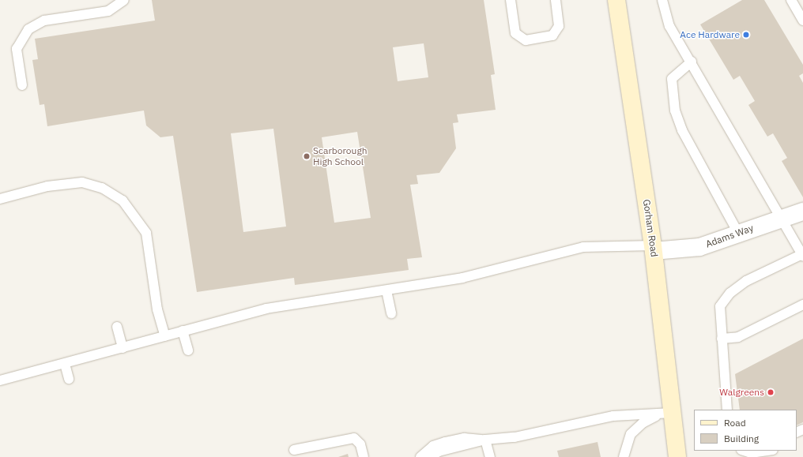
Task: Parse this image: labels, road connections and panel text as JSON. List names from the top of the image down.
{
  "streets": {
    "main road": ["Gorham Road"],
    "street": ["Adams Way"]
  },
  "crossings": [
    ["Gorham Road", "Adams Way"]
  ],
  "places": ["Ace Hardware", "Scarborough High School", "Walgreens"],
  "legend": ["Road", "Building"]
}
